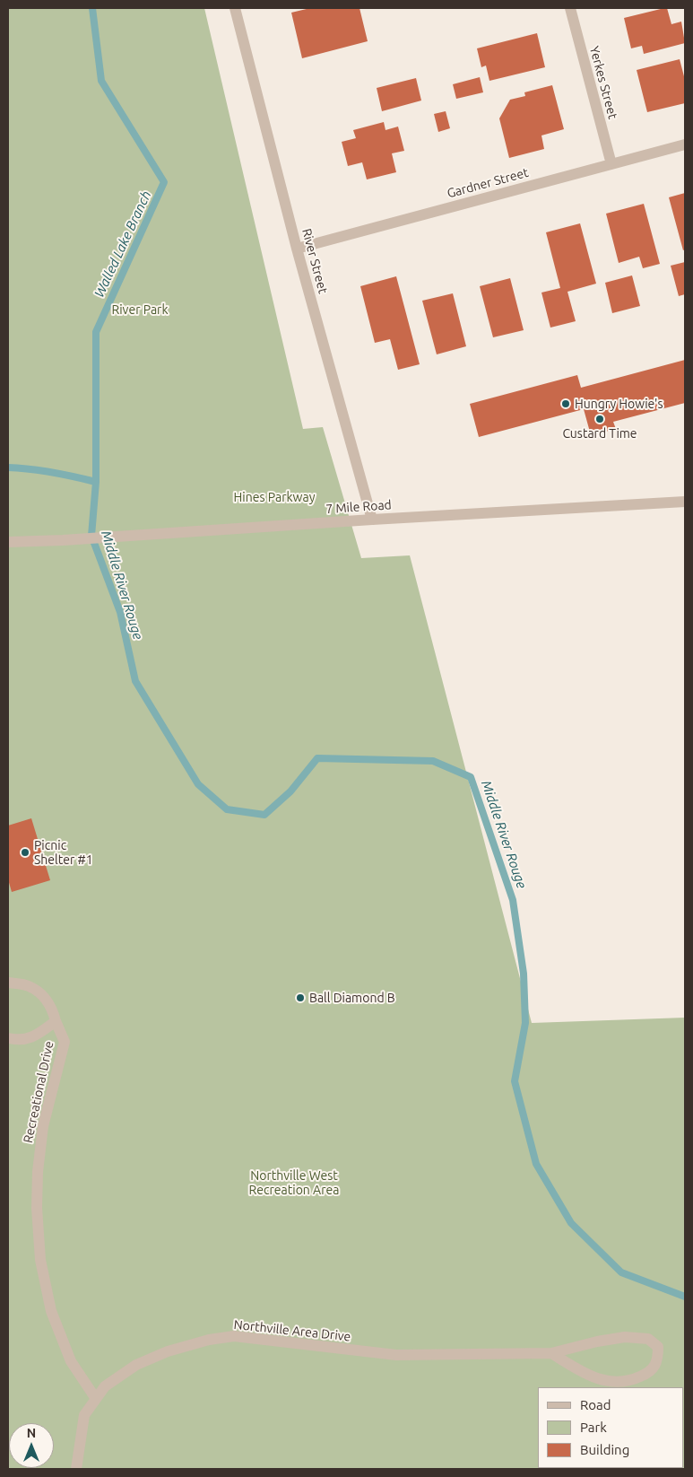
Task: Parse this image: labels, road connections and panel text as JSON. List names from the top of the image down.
{
  "streets": {
    "street": [
      "Yerkes Street",
      "Gardner Street",
      "River Street",
      "7 Mile Road",
      "Recreational Drive",
      "Northville Area Drive"
    ]
  },
  "crossings": [
    ["Yerkes Street", "Gardner Street"],
    ["Gardner Street", "River Street"],
    ["River Street", "7 Mile Road"],
    ["Recreational Drive", "Northville Area Drive"]
  ],
  "water": ["Walled Lake Branch", "Middle River Rouge"],
  "parks": ["River Park", "Hines Parkway", "Northville West Recreation Area"],
  "places": [
    "Hungry Howie's",
    "Custard Time",
    "Picnic Shelter #1",
    "Ball Diamond B"
  ],
  "legend": ["Road", "Park", "Building"],
  "north": "top"
}
